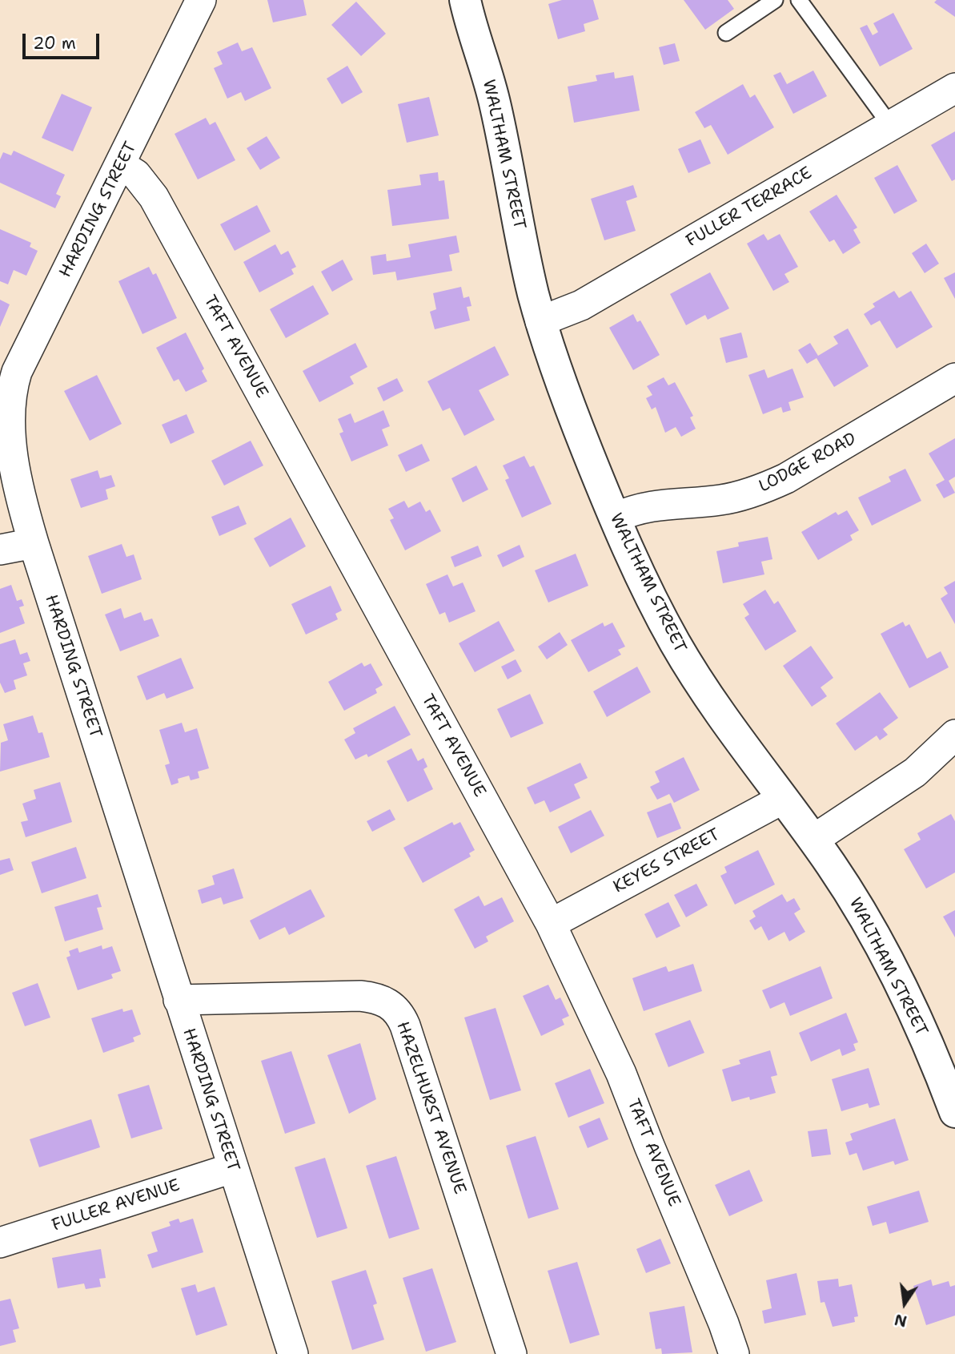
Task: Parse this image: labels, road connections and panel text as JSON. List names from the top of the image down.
{
  "streets": {
    "main road": ["WALTHAM STREET"],
    "street": [
      "FULLER TERRACE",
      "HARDING STREET",
      "TAFT AVENUE",
      "LODGE ROAD",
      "KEYES STREET",
      "HAZELHURST AVENUE",
      "FULLER AVENUE"
    ]
  },
  "crossings": [
    ["WALTHAM STREET", "FULLER TERRACE"],
    ["WALTHAM STREET", "LODGE ROAD"],
    ["WALTHAM STREET", "KEYES STREET"],
    ["HARDING STREET", "TAFT AVENUE"],
    ["HARDING STREET", "HAZELHURST AVENUE"],
    ["HARDING STREET", "FULLER AVENUE"],
    ["TAFT AVENUE", "KEYES STREET"]
  ],
  "scale_bar": "20 m",
  "north": "bottom"
}
